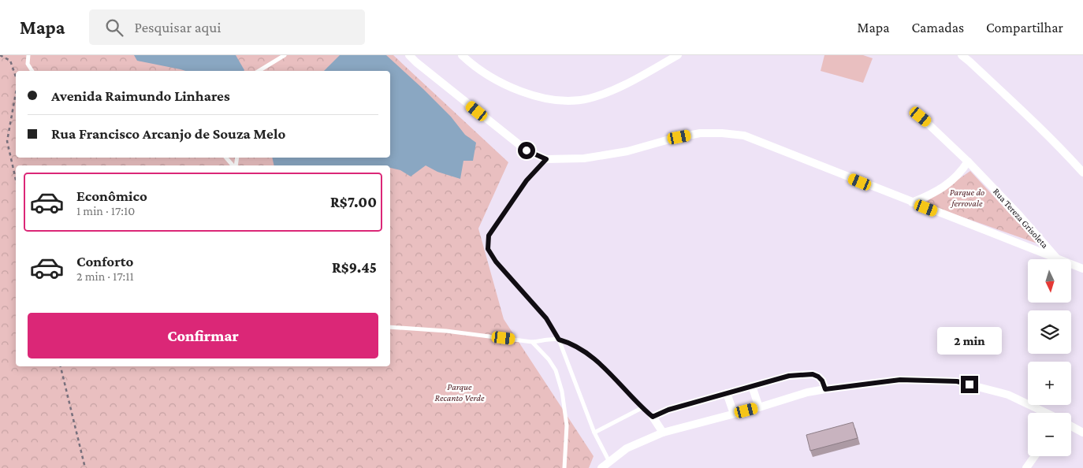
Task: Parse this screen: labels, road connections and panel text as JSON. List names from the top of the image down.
{
  "streets": {
    "street": ["Rua Tereza Grisoleta"]
  },
  "parks": ["Parque do ferrovale", "Parque Recanto Verde"],
  "north": "bottom",
  "page": {
    "header": "Mapa",
    "search": "Pesquisar aqui",
    "nav": ["Mapa", "Camadas", "Compartilhar"],
    "banner": ["Avenida Raimundo Linhares", "Rua Francisco Arcanjo de Souza Melo"],
    "list": [
      {
        "name": "Econômico",
        "note": "1 min · 17:10",
        "value": "R$7.00"
      },
      {
        "name": "Conforto",
        "note": "2 min · 17:11",
        "value": "R$9.45"
      }
    ],
    "map_buttons": ["+", "−"],
    "buttons": "Confirmar",
    "bubble": "2 min"
  }
}
